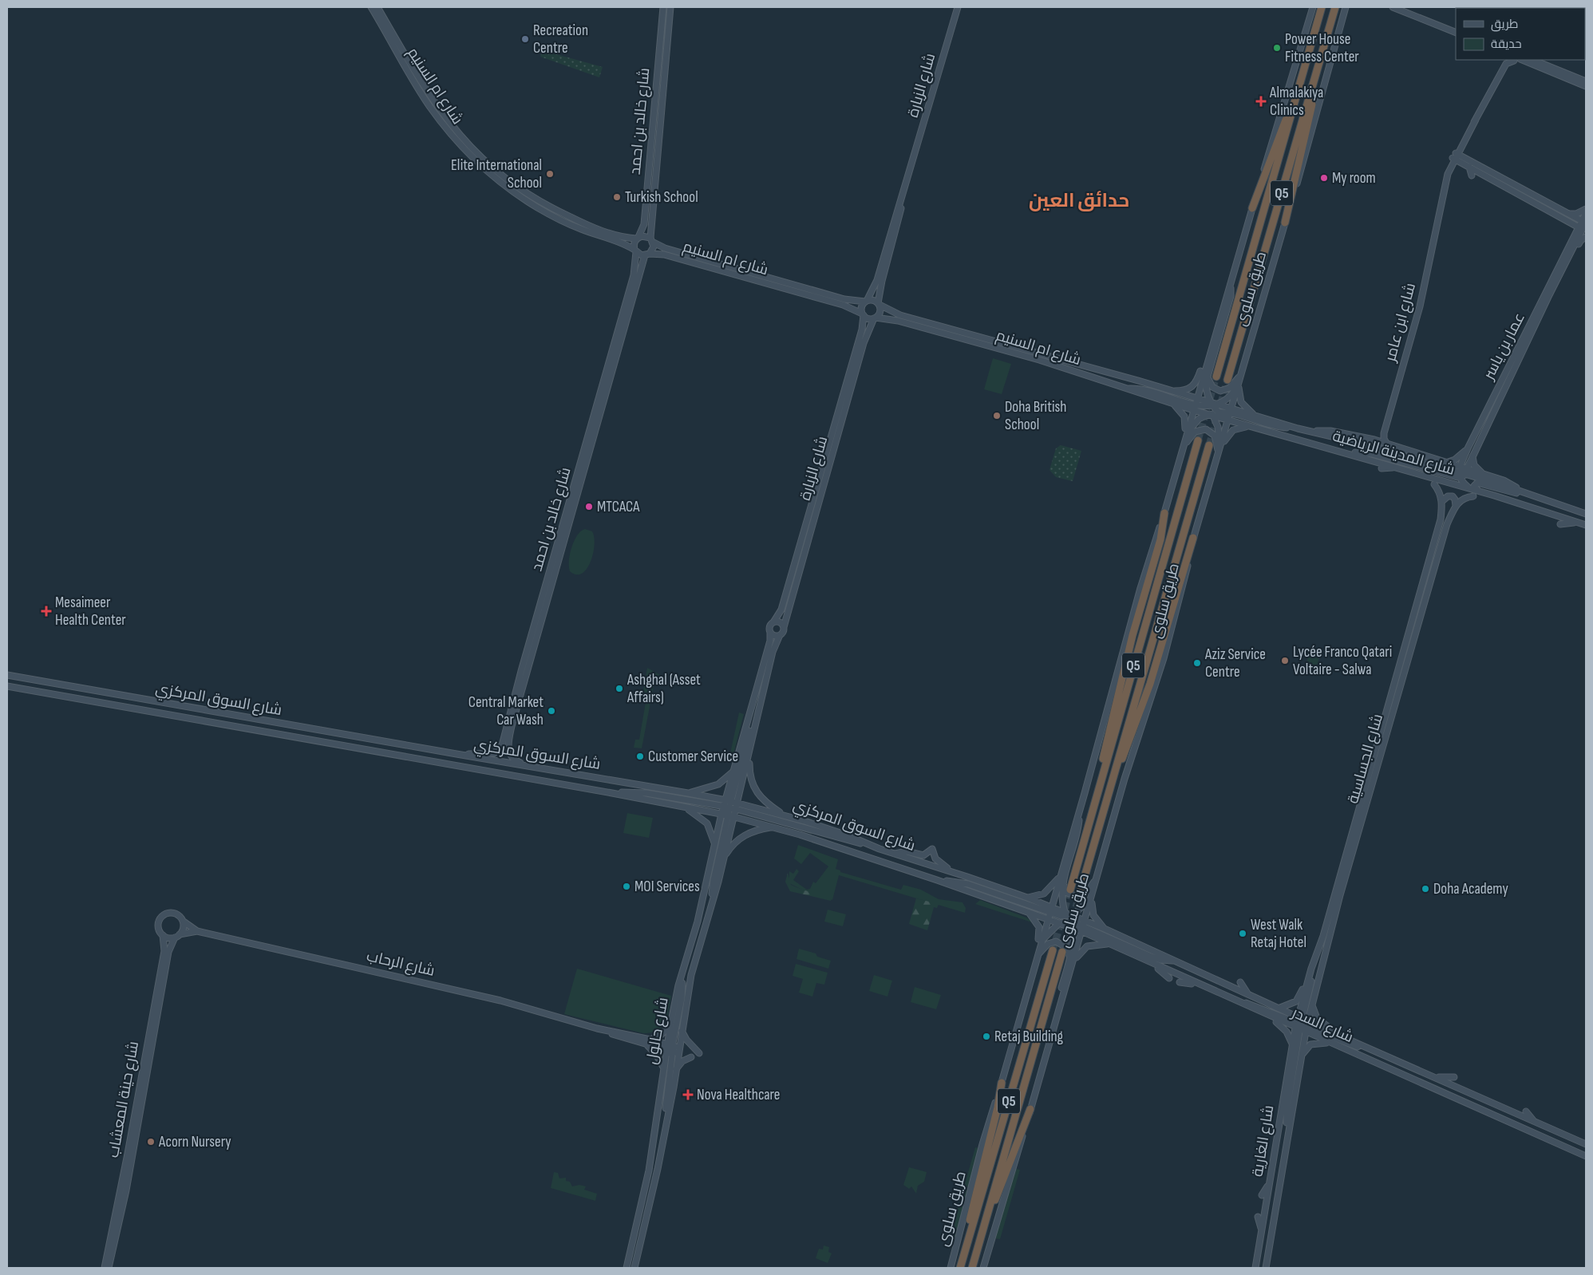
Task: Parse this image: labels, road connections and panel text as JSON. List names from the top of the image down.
{
  "streets": {
    "highway": ["Q5", "طريق سلوى"],
    "main road": [
      "شارع الزبارة",
      "شارع ام السنيم",
      "شارع خالد بن احمد",
      "شارع ابن عامر",
      "عمار بن ياسر",
      "شارع المدينة الرياضية",
      "شارع السوق المركزي",
      "شارع الجساسية",
      "شارع الرحاب",
      "شارع السدر",
      "شارع حالول",
      "شارع حينة المعشاب",
      "شارع الغارية"
    ]
  },
  "crossings": [
    ["شارع الزبارة", "شارع ام السنيم"],
    ["شارع ام السنيم", "شارع خالد بن احمد"],
    ["شارع ام السنيم", "طريق سلوى"],
    ["شارع ام السنيم", "شارع المدينة الرياضية"],
    ["شارع خالد بن احمد", "شارع السوق المركزي"],
    ["طريق سلوى", "شارع المدينة الرياضية"],
    ["طريق سلوى", "شارع السوق المركزي"],
    ["طريق سلوى", "شارع السدر"],
    ["عمار بن ياسر", "شارع المدينة الرياضية"],
    ["شارع السوق المركزي", "شارع السدر"],
    ["شارع السوق المركزي", "شارع حالول"],
    ["شارع الجساسية", "شارع السدر"],
    ["شارع الجساسية", "شارع الغارية"],
    ["شارع الرحاب", "شارع حالول"],
    ["شارع الرحاب", "شارع حينة المعشاب"],
    ["شارع السدر", "شارع الغارية"]
  ],
  "districts": ["حدائق العين"],
  "places": {
    "other": [
      "Recreation Centre",
      "Power House Fitness Center",
      "Elite International School",
      "My room",
      "Turkish School",
      "Doha British School",
      "MTCACA",
      "Lycée Franco Qatari Voltaire - Salwa",
      "Aziz Service Centre",
      "Ashghal (Asset Affairs)",
      "Central Market Car Wash",
      "Customer Service",
      "MOI Services",
      "Doha Academy",
      "West Walk Retaj Hotel",
      "Retaj Building",
      "Acorn Nursery"
    ],
    "health": ["Almalakiya Clinics", "Mesaimeer Health Center", "Nova Healthcare"]
  },
  "legend": ["طريق", "حديقة"]
}
